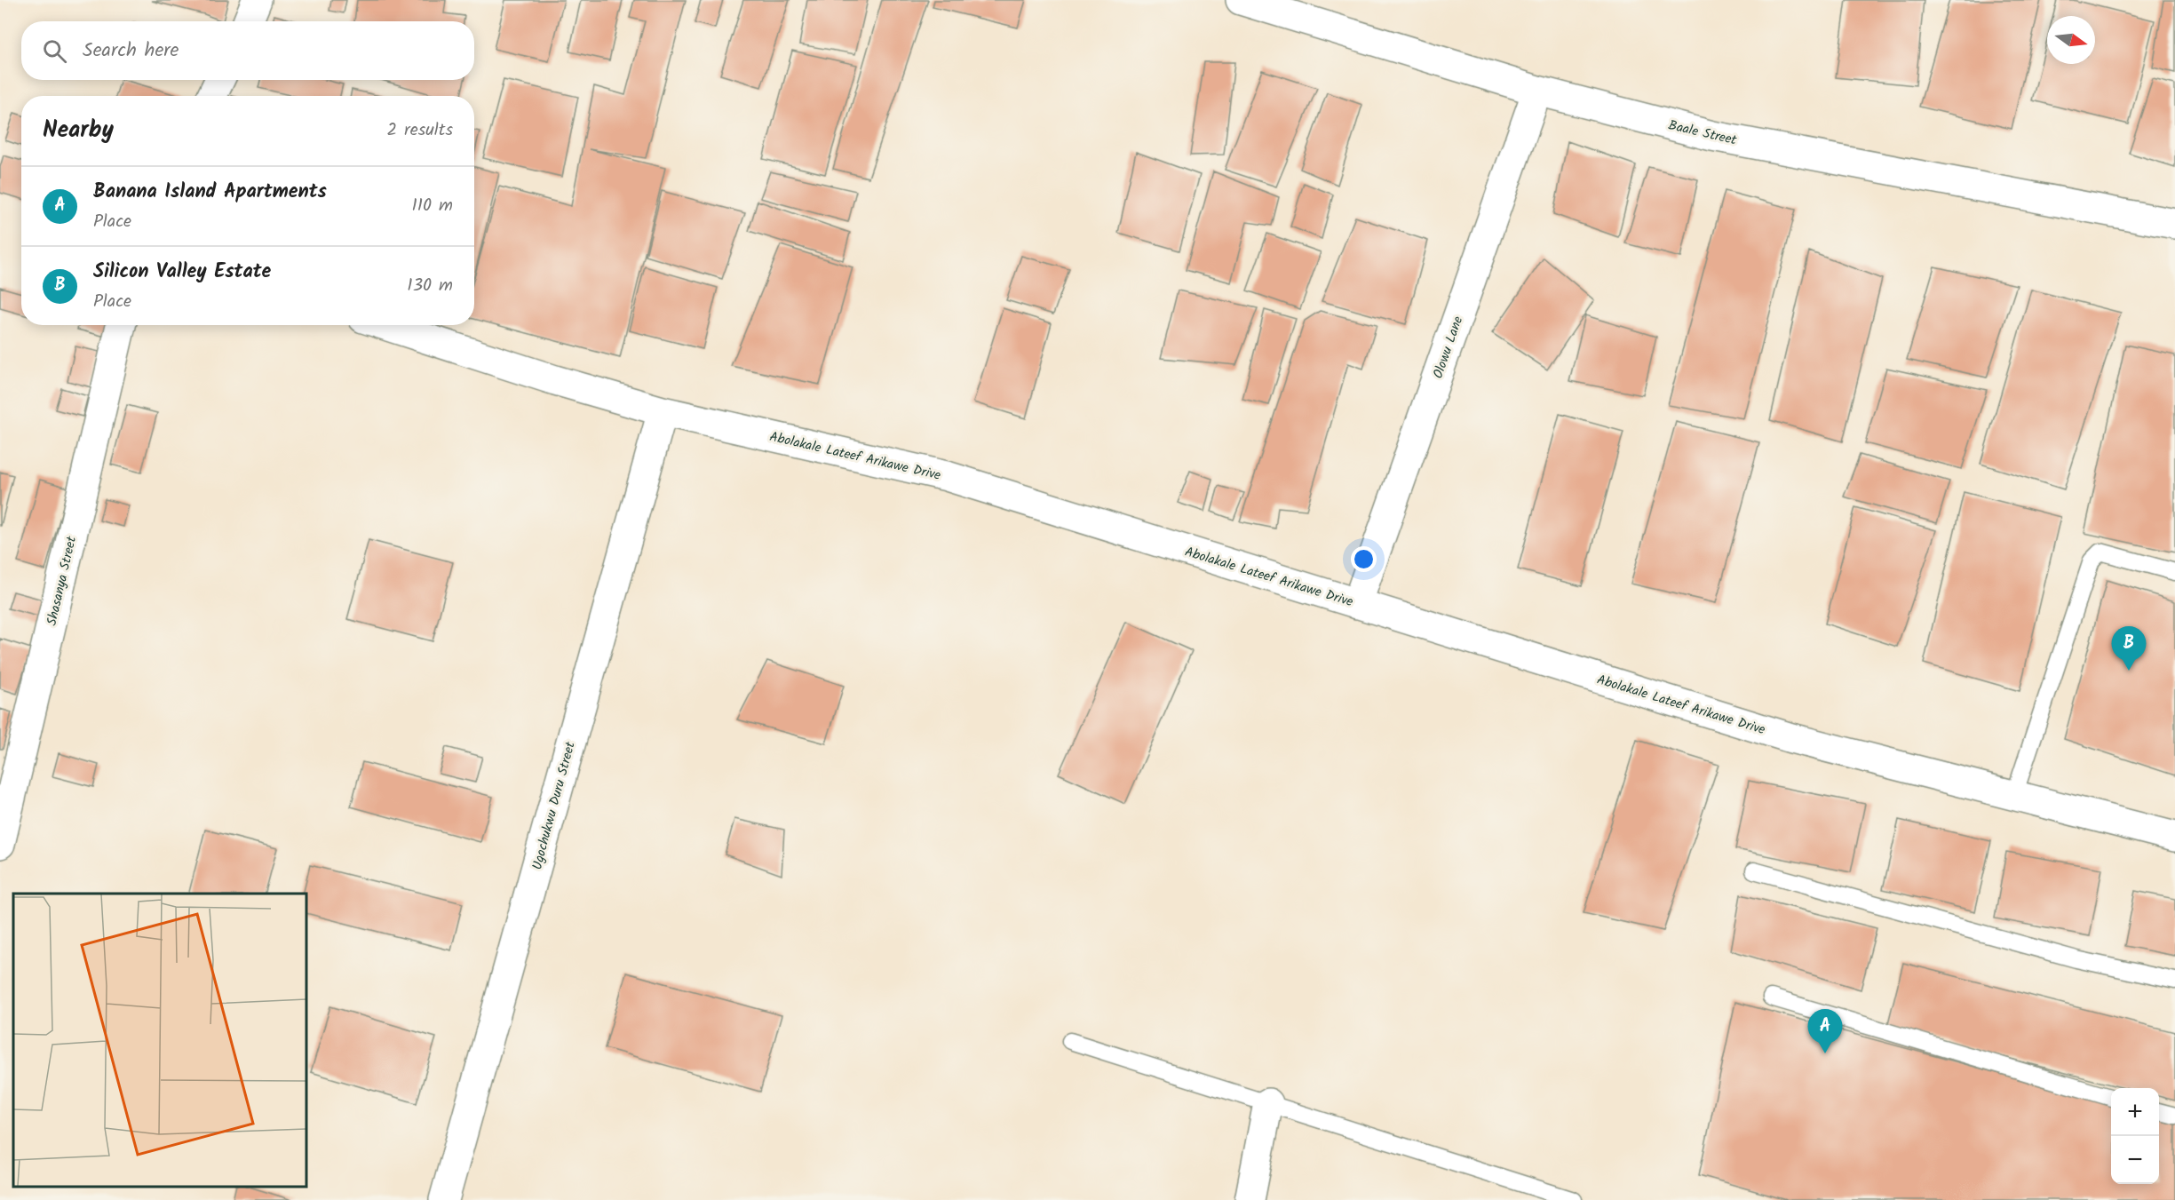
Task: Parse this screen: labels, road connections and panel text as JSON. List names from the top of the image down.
{
  "streets": {
    "street": [
      "Baale Street",
      "Olowu Lane",
      "Abolakale Lateef Arikawe Drive",
      "Shasanya Street",
      "Ugochukwu Duru Street"
    ]
  },
  "crossings": [
    ["Baale Street", "Olowu Lane"],
    ["Olowu Lane", "Abolakale Lateef Arikawe Drive"],
    ["Abolakale Lateef Arikawe Drive", "Ugochukwu Duru Street"]
  ],
  "north": "right",
  "page": {
    "search": "Search here",
    "heading": ["Nearby", "2 results"],
    "list": [
      {
        "mark": "A",
        "name": "Banana Island Apartments",
        "note": "Place",
        "value": "110 m"
      },
      {
        "mark": "B",
        "name": "Silicon Valley Estate",
        "note": "Place",
        "value": "130 m"
      }
    ],
    "pins": ["B", "A"],
    "map_buttons": ["+", "−"]
  }
}
